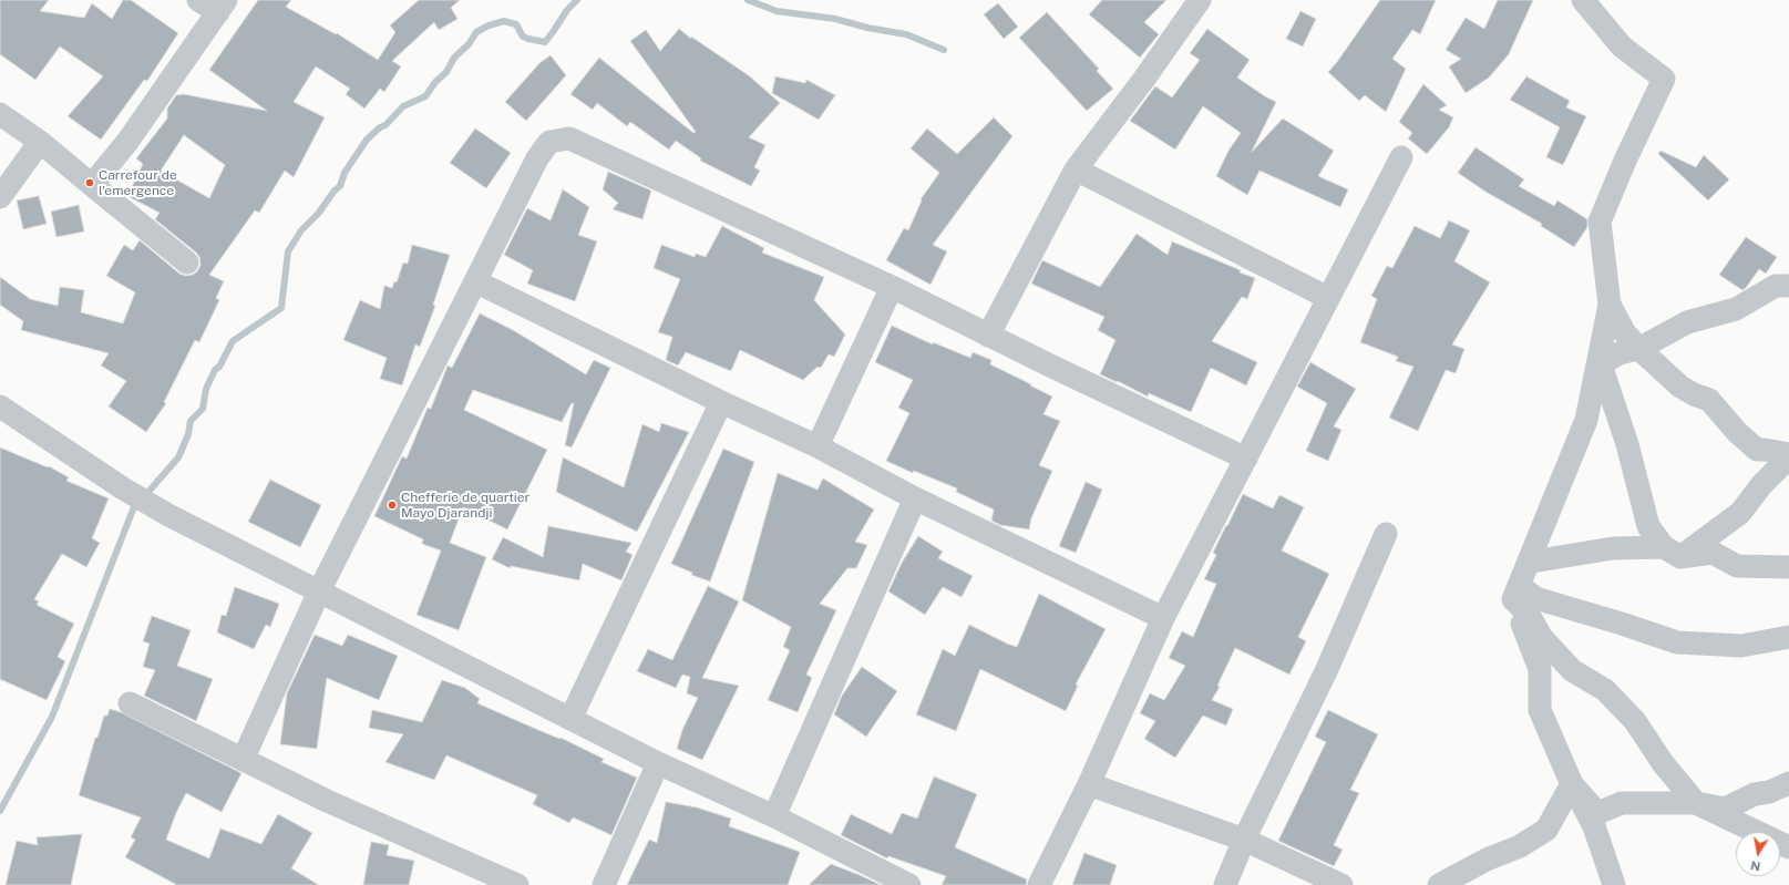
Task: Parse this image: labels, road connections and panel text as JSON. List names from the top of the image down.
{
  "places": ["Carrefour de l'emergence", "Chefferie de quartier Mayo Djarandji"],
  "north": "bottom"
}
